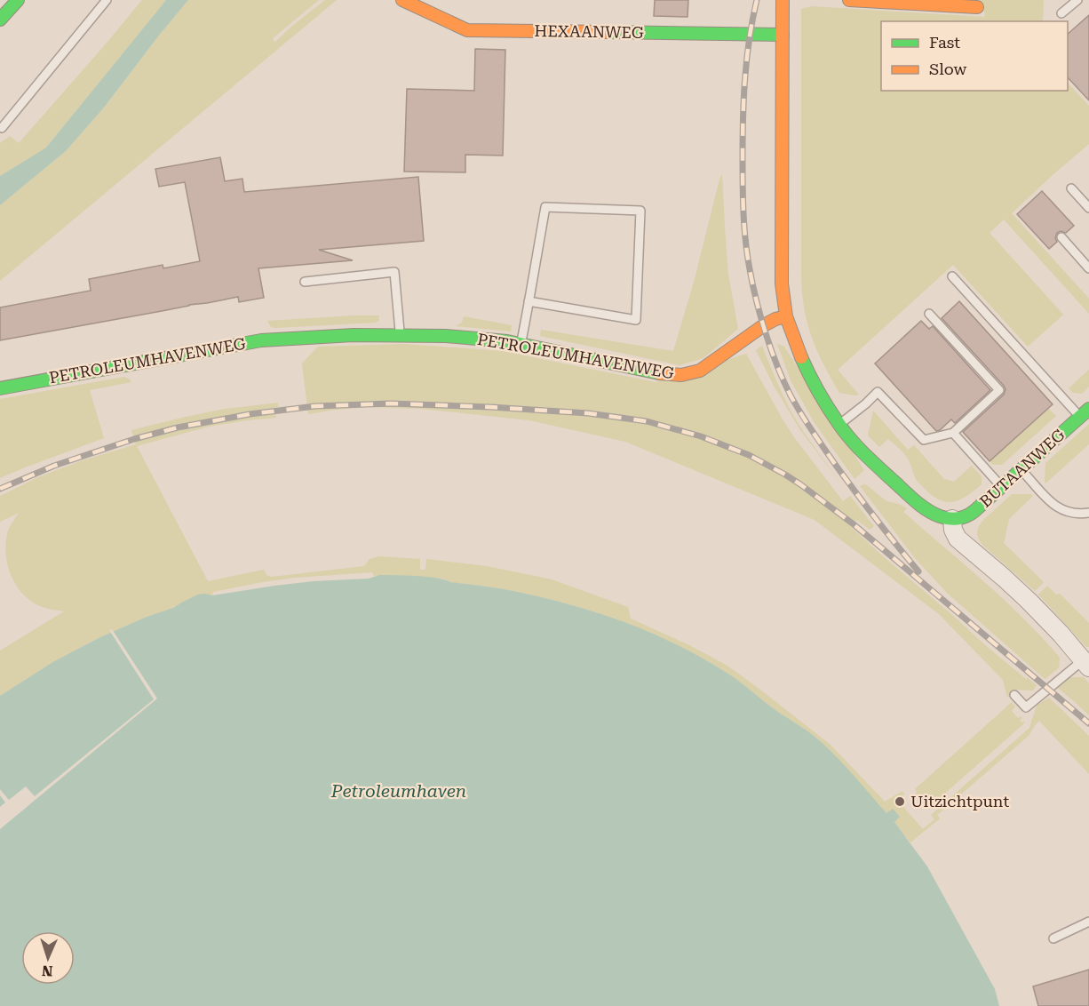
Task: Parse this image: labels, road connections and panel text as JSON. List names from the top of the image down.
{
  "streets": {
    "main road": ["HEXAANWEG", "PETROLEUMHAVENWEG", "BUTAANWEG"]
  },
  "water": ["Petroleumhaven"],
  "places": ["Uitzichtpunt"],
  "legend": ["Fast", "Slow"],
  "north": "bottom"
}
